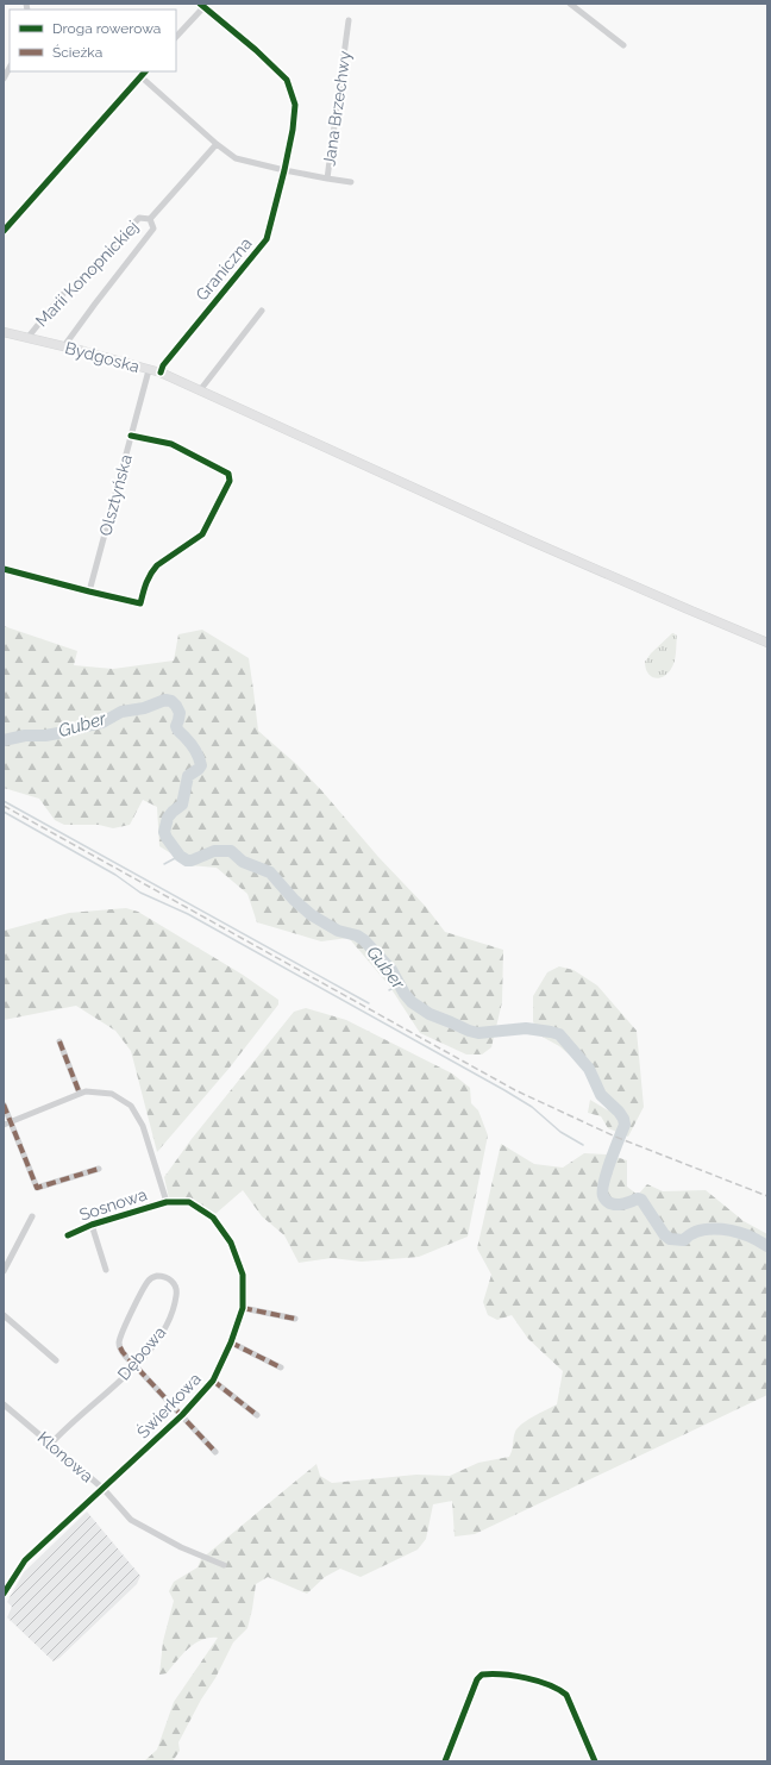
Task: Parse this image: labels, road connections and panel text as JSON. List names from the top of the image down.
{
  "streets": {
    "main road": ["Bydgoska"],
    "street": [
      "Jana Brzechwy",
      "Graniczna",
      "Marii Konopnickiej",
      "Olsztyńska",
      "Sosnowa",
      "Dębowa",
      "Świerkowa",
      "Klonowa"
    ]
  },
  "crossings": [
    ["Jana Brzechwy", "Graniczna"],
    ["Jana Brzechwy", "Marii Konopnickiej"],
    ["Graniczna", "Bydgoska"],
    ["Marii Konopnickiej", "Bydgoska"],
    ["Bydgoska", "Olsztyńska"],
    ["Sosnowa", "Świerkowa"],
    ["Dębowa", "Świerkowa"],
    ["Dębowa", "Klonowa"],
    ["Świerkowa", "Klonowa"]
  ],
  "water": ["Guber"],
  "legend": ["Droga rowerowa", "Ścieżka"]
}
